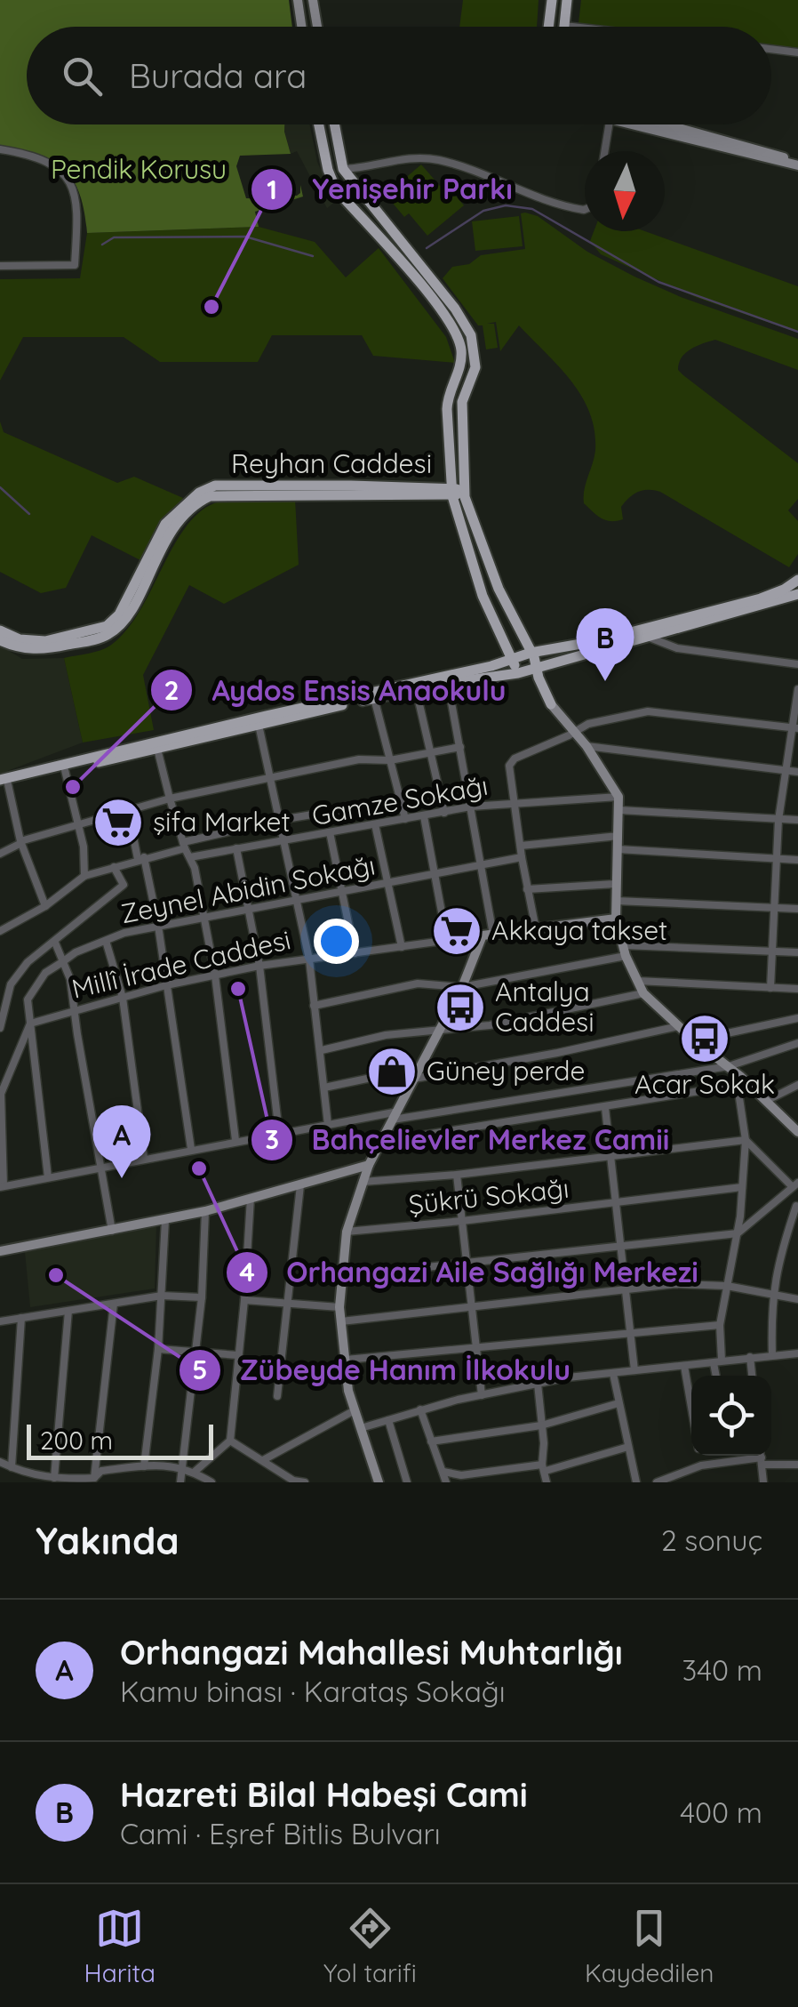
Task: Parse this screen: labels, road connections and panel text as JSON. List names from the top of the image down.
{
  "streets": {
    "main road": ["Reyhan Caddesi"],
    "street": [
      "Gamze Sokağı",
      "Zeynel Abidin Sokağı",
      "Millî İrade Caddesi",
      "Şükrü Sokağı"
    ]
  },
  "crossings": [
    ["Zeynel Abidin Sokağı", "Millî İrade Caddesi"]
  ],
  "parks": ["Pendik Korusu"],
  "places": {
    "other": [
      "Yenişehir Parkı",
      "Aydos Ensis Anaokulu",
      "Bahçelievler Merkez Camii",
      "Orhangazi Aile Sağlığı Merkezi",
      "Zübeyde Hanım İlkokulu"
    ],
    "supermarket": ["şifa Market", "Akkaya takset"],
    "bus stop": ["Antalya Caddesi", "Acar Sokak"],
    "shop": ["Güney perde"]
  },
  "scale_bar": "200 m",
  "north": "bottom",
  "page": {
    "search": "Burada ara",
    "pins": ["B", "A"],
    "scale": "200 m",
    "heading": ["Yakında", "2 sonuç"],
    "list": [
      {
        "mark": "A",
        "name": "Orhangazi Mahallesi Muhtarlığı",
        "note": "Kamu binası · Karataş Sokağı",
        "value": "340 m"
      },
      {
        "mark": "B",
        "name": "Hazreti Bilal Habeşi Cami",
        "note": "Cami · Eşref Bitlis Bulvarı",
        "value": "400 m"
      }
    ],
    "nav": ["Harita", "Yol tarifi", "Kaydedilen"]
  }
}
